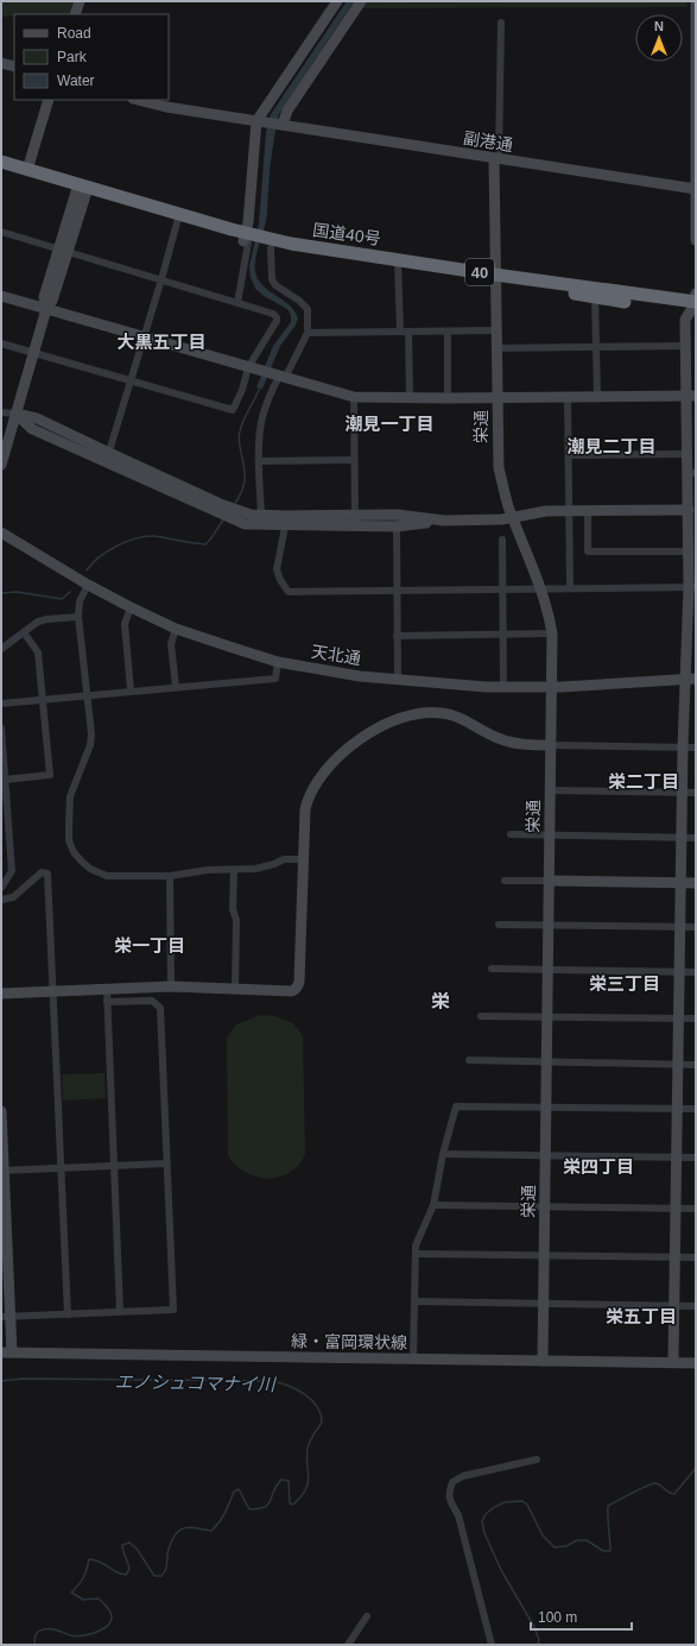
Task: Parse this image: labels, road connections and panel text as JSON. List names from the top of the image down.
{
  "streets": {
    "highway": ["国道40号", "40"],
    "street": [
      "副港通",
      "栄通",
      "天北通",
      "緑・富岡環状線"
    ]
  },
  "crossings": [
    ["副港通", "栄通"],
    ["国道40号", "栄通"],
    ["栄通", "天北通"],
    ["栄通", "緑・富岡環状線"]
  ],
  "districts": [
    "大黒五丁目",
    "潮見一丁目",
    "潮見二丁目",
    "栄二丁目",
    "栄一丁目",
    "栄三丁目",
    "栄",
    "栄四丁目",
    "栄五丁目"
  ],
  "water": ["エノシュコマナイ川"],
  "legend": ["Road", "Park", "Water"],
  "scale_bar": "100 m",
  "north": "top"
}
